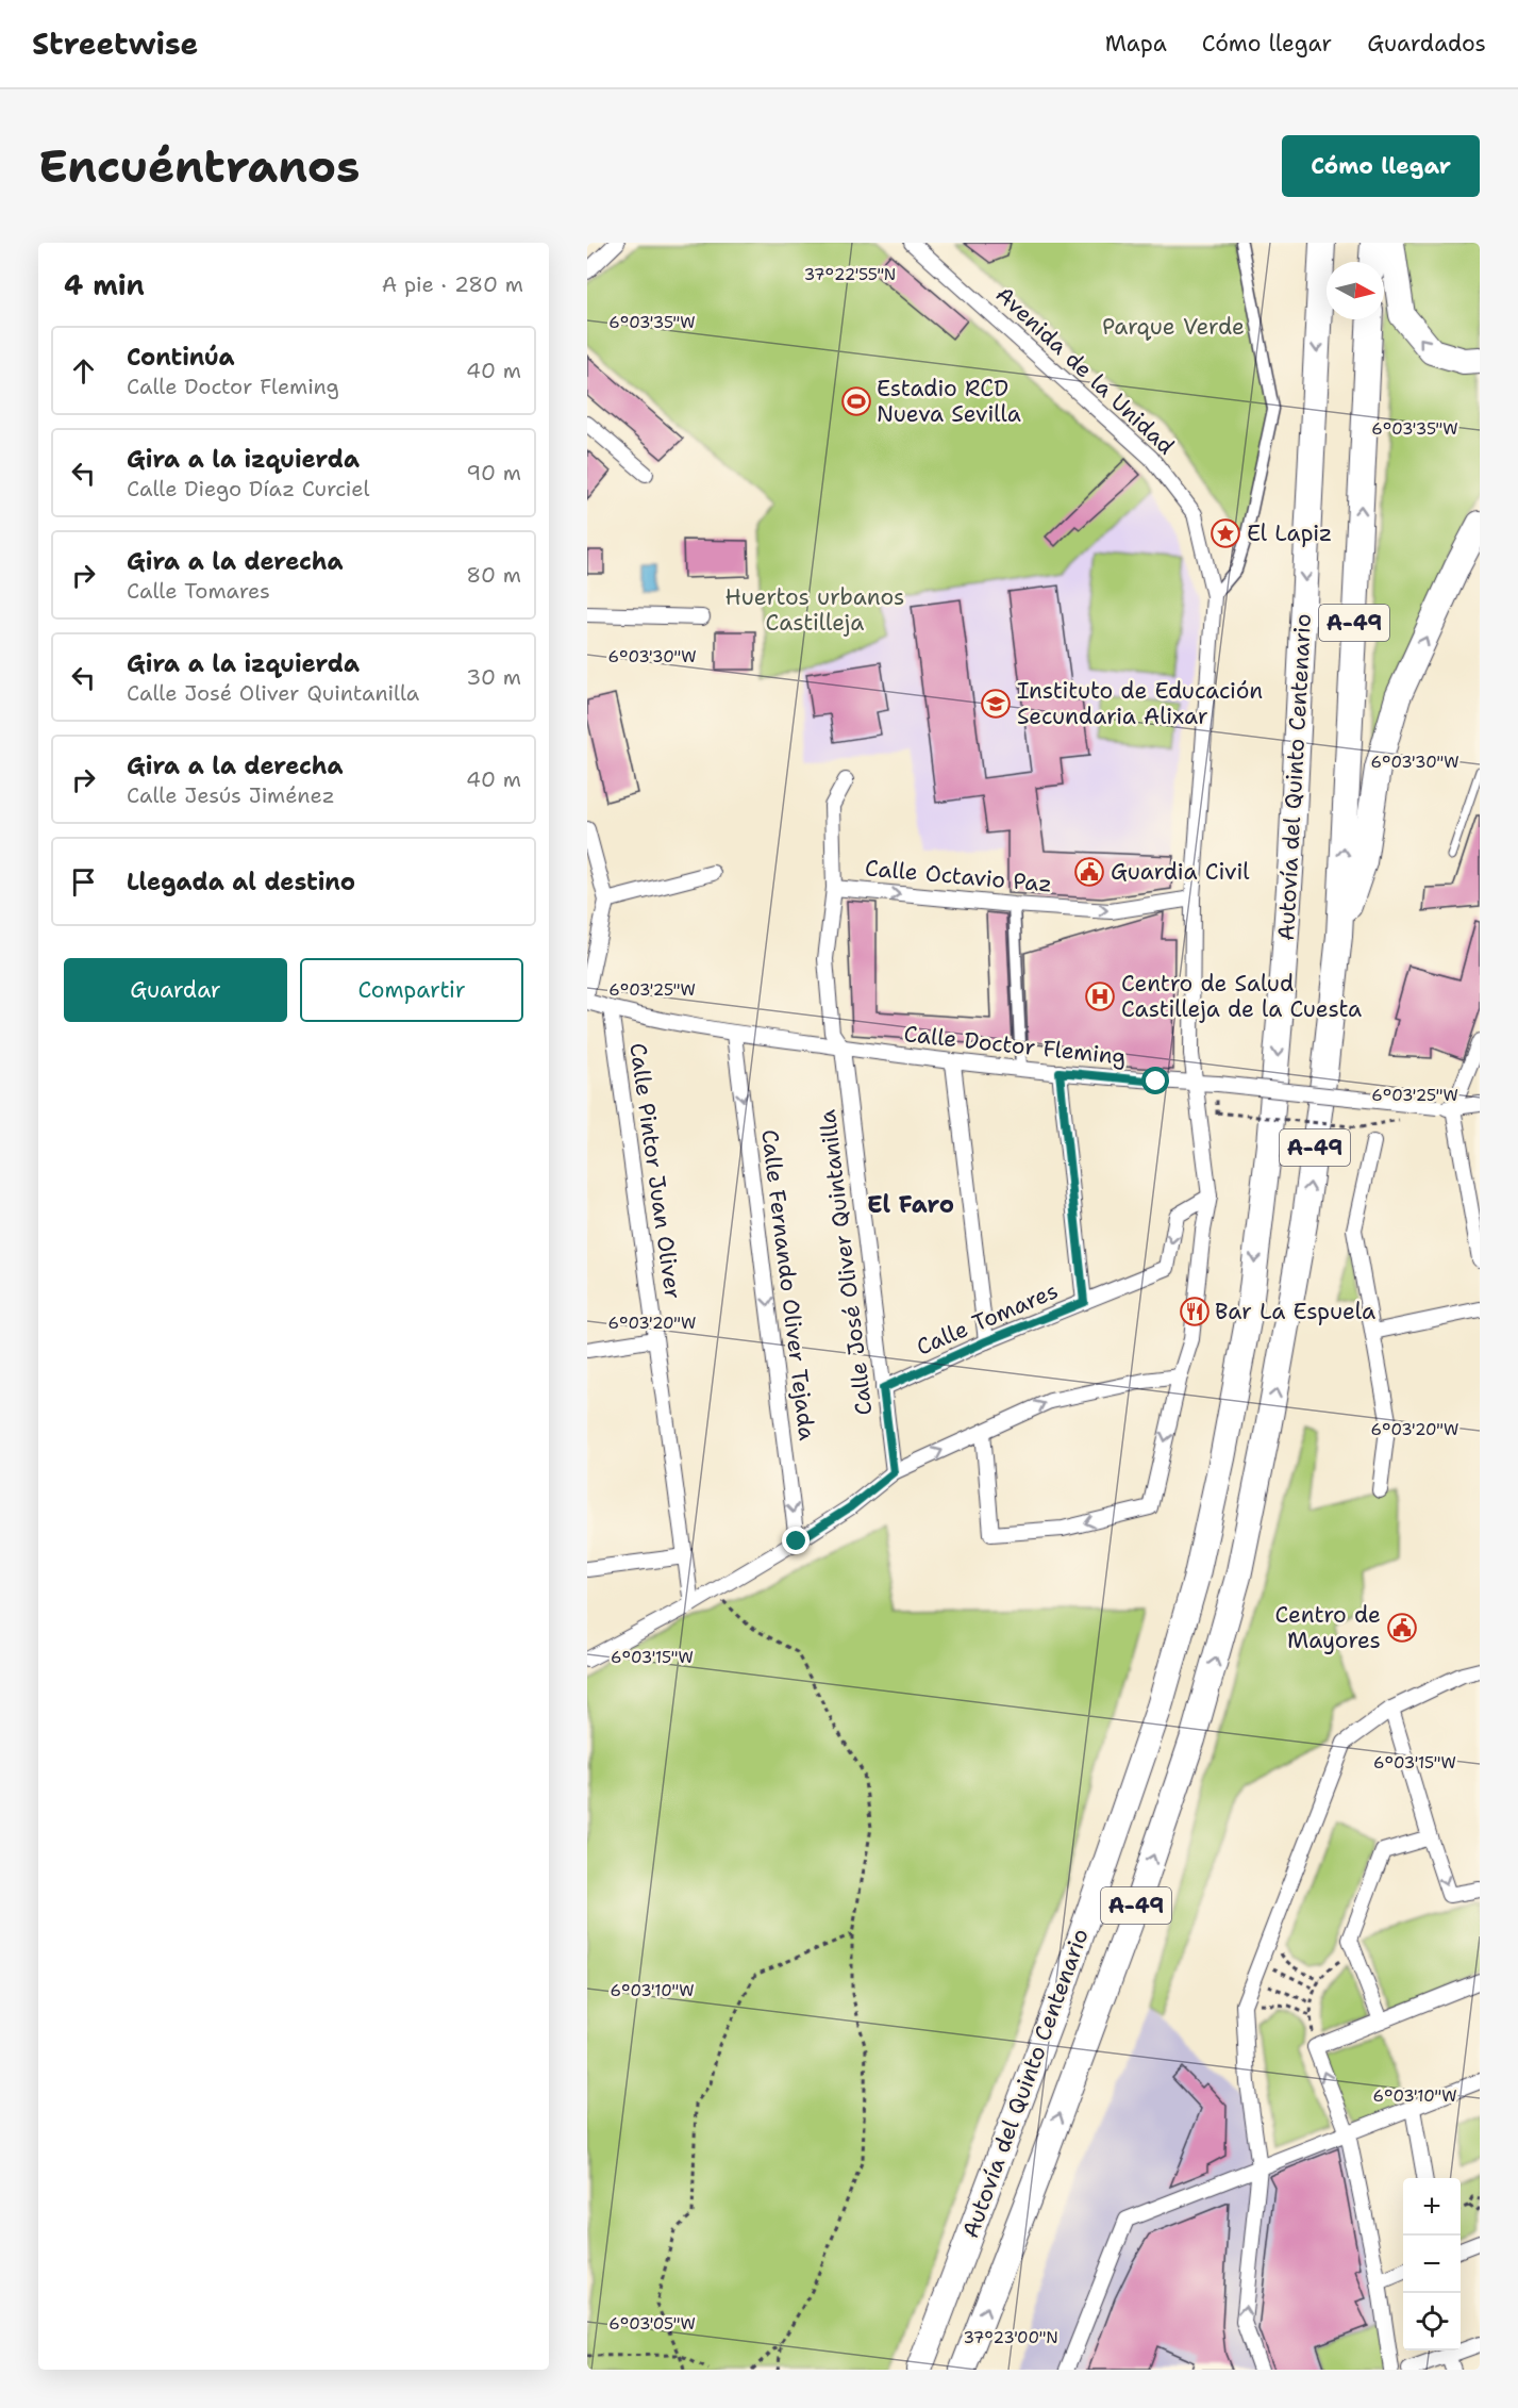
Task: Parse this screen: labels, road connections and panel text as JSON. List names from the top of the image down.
{
  "streets": {
    "highway": ["A-49", "Autovía del Quinto Centenario"],
    "street": [
      "Avenida de la Unidad",
      "Calle Octavio Paz",
      "Calle Doctor Fleming",
      "Calle Pintor Juan Oliver",
      "Calle José Oliver Quintanilla",
      "Calle Fernando Oliver Tejada",
      "Calle Tomares"
    ]
  },
  "crossings": [
    ["Avenida de la Unidad", "Calle Octavio Paz"],
    ["Avenida de la Unidad", "Calle Doctor Fleming"],
    ["Avenida de la Unidad", "Calle Tomares"],
    ["Calle Octavio Paz", "Calle José Oliver Quintanilla"],
    ["Calle Doctor Fleming", "Calle Pintor Juan Oliver"],
    ["Calle Doctor Fleming", "Calle José Oliver Quintanilla"],
    ["Calle Doctor Fleming", "Calle Fernando Oliver Tejada"],
    ["Calle José Oliver Quintanilla", "Calle Tomares"]
  ],
  "one_way": ["Calle Octavio Paz", "Calle Fernando Oliver Tejada"],
  "districts": ["El Faro"],
  "parks": ["Parque Verde", "Huertos urbanos Castilleja"],
  "places": {
    "sports": ["Estadio RCD Nueva Sevilla"],
    "place": ["El Lapiz"],
    "school or university": ["Instituto de Educación Secundaria Alixar"],
    "public building": ["Guardia Civil", "Centro de Mayores"],
    "hospital": ["Centro de Salud Castilleja de la Cuesta"],
    "restaurant": ["Bar La Espuela"]
  },
  "north": "right",
  "page": {
    "header": "Streetwise",
    "nav": ["Mapa", "Cómo llegar", "Guardados"],
    "buttons": [
      "Cómo llegar",
      ["Guardar", "Compartir"]
    ],
    "title": "Encuéntranos",
    "heading": ["4 min", "A pie · 280 m"],
    "list": [
      ["Continúa", "Calle Doctor Fleming", "40 m"],
      ["Gira a la izquierda", "Calle Diego Díaz Curciel", "90 m"],
      ["Gira a la derecha", "Calle Tomares", "80 m"],
      ["Gira a la izquierda", "Calle José Oliver Quintanilla", "30 m"],
      ["Gira a la derecha", "Calle Jesús Jiménez", "40 m"],
      "Llegada al destino"
    ],
    "map_buttons": ["+", "−"]
  },
  "coordinates": [
    "37°22'55\"N",
    "6°03'35\"W",
    "6°03'30\"W",
    "6°03'25\"W",
    "6°03'20\"W",
    "6°03'15\"W",
    "6°03'10\"W",
    "6°03'05\"W",
    "37°23'00\"N"
  ]
}
